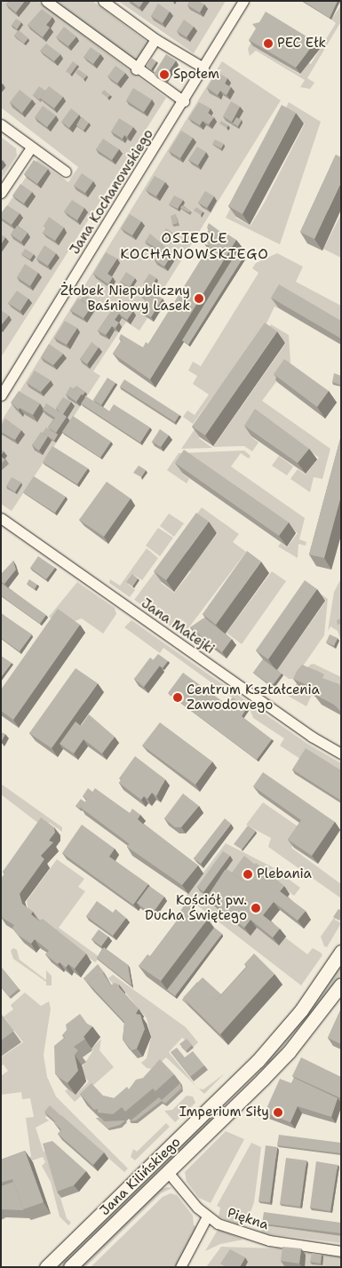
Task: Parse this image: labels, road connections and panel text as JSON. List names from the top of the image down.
{
  "streets": {
    "street": [
      "Jana Kochanowskiego",
      "Jana Matejki",
      "Jana Kilińskiego",
      "Piękna"
    ]
  },
  "crossings": [
    ["Jana Kilińskiego", "Piękna"]
  ],
  "districts": ["OSIEDLE KOCHANOWSKIEGO"],
  "places": [
    "PEC Ełk",
    "Społem",
    "Żłobek Niepubliczny Baśniowy Lasek",
    "Centrum Kształcenia Zawodowego",
    "Plebania",
    "Kościół pw. Ducha Świętego",
    "Imperium Siły"
  ]
}
